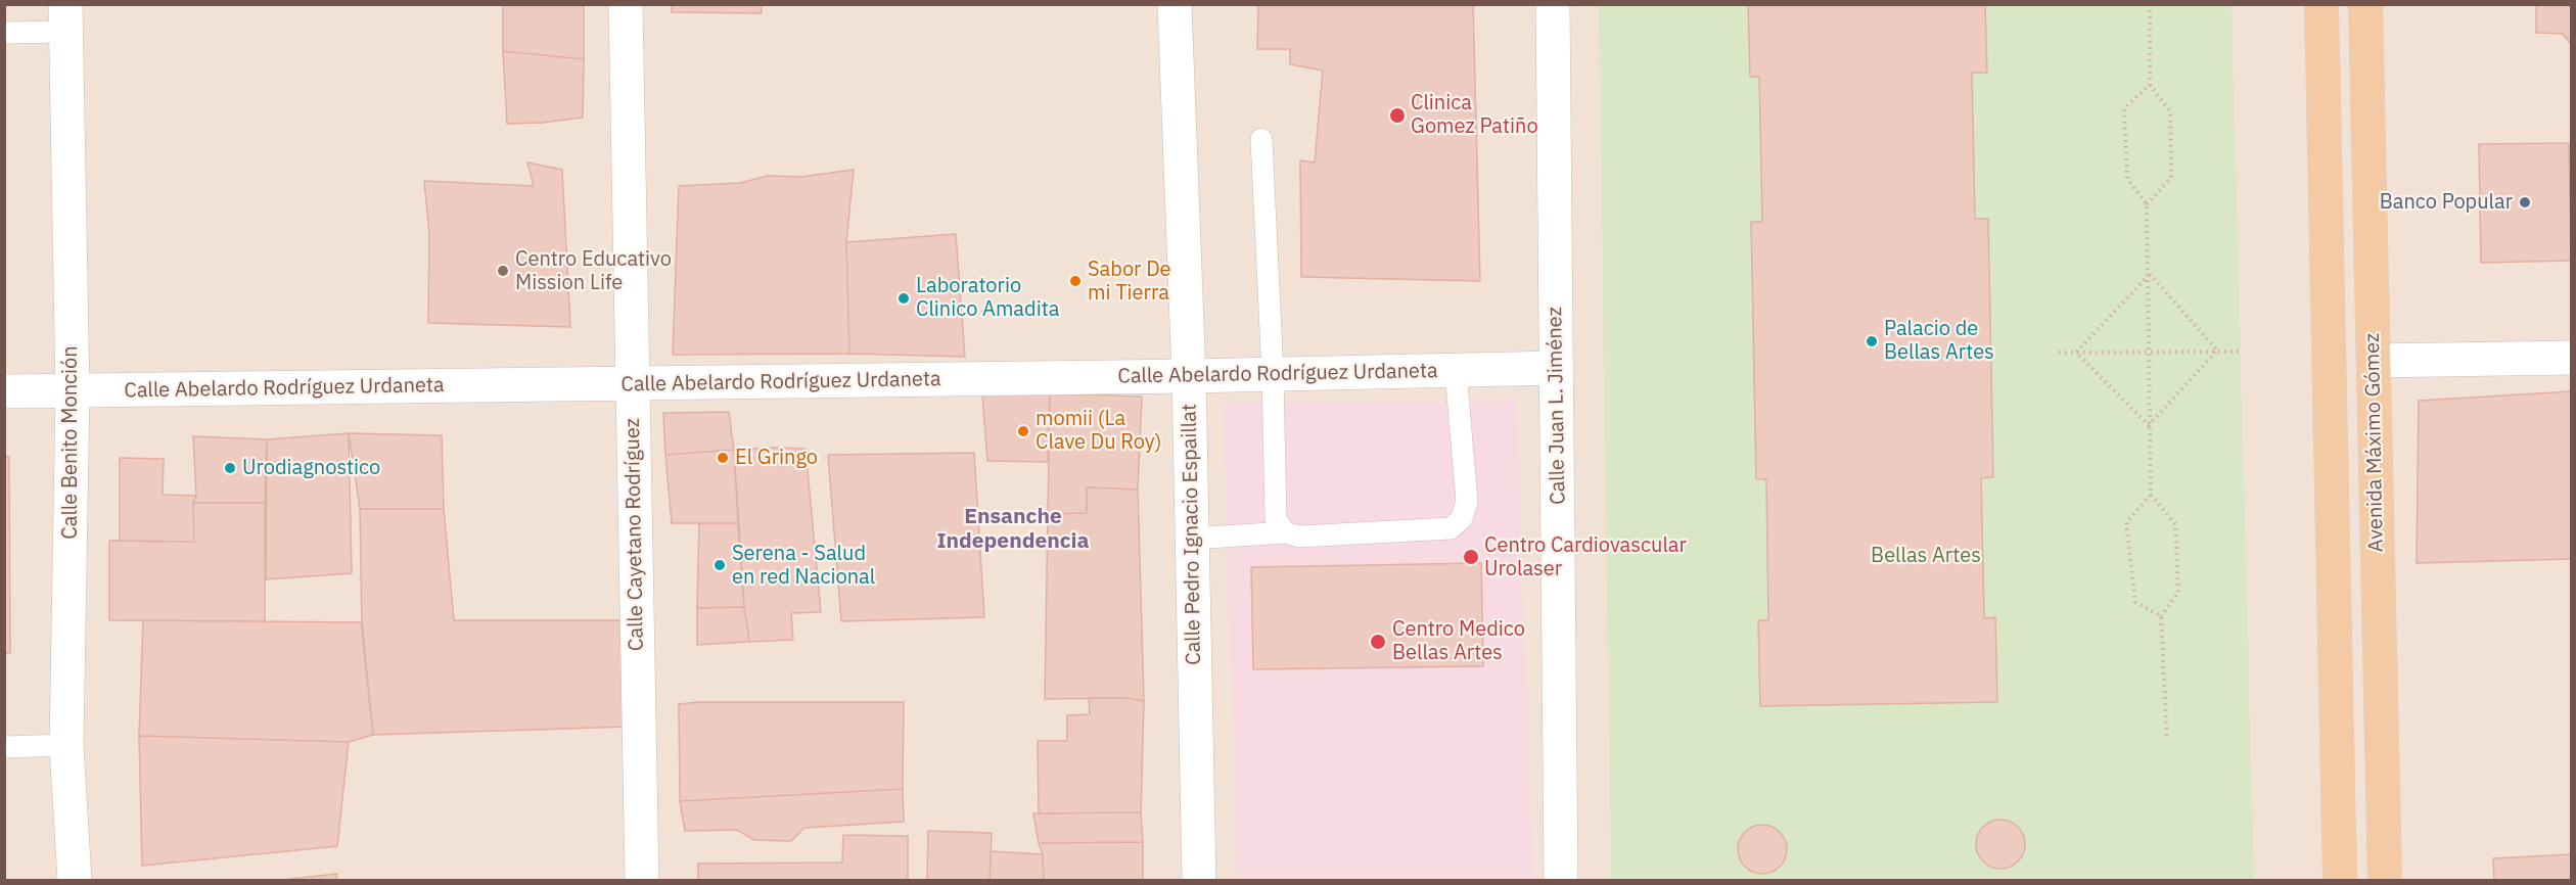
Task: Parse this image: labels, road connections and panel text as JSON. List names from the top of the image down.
{
  "streets": {
    "main road": ["Avenida Máximo Gómez"],
    "street": [
      "Calle Abelardo Rodríguez Urdaneta",
      "Calle Juan L. Jiménez",
      "Calle Benito Monción",
      "Calle Cayetano Rodríguez",
      "Calle Pedro Ignacio Espaillat"
    ]
  },
  "crossings": [
    ["Calle Abelardo Rodríguez Urdaneta", "Calle Juan L. Jiménez"],
    ["Calle Abelardo Rodríguez Urdaneta", "Calle Benito Monción"],
    ["Calle Abelardo Rodríguez Urdaneta", "Calle Cayetano Rodríguez"],
    ["Calle Abelardo Rodríguez Urdaneta", "Calle Pedro Ignacio Espaillat"]
  ],
  "districts": ["Ensanche Independencia"],
  "parks": ["Bellas Artes"],
  "places": [
    "Clinica Gomez Patiño",
    "Banco Popular",
    "Centro Educativo Mission Life",
    "Sabor De mi Tierra",
    "Laboratorio Clinico Amadita",
    "Palacio de Bellas Artes",
    "momii (La Clave Du Roy)",
    "El Gringo",
    "Urodiagnostico",
    "Centro Cardiovascular Urolaser",
    "Serena - Salud en red Nacional",
    "Centro Medico Bellas Artes"
  ]
}
